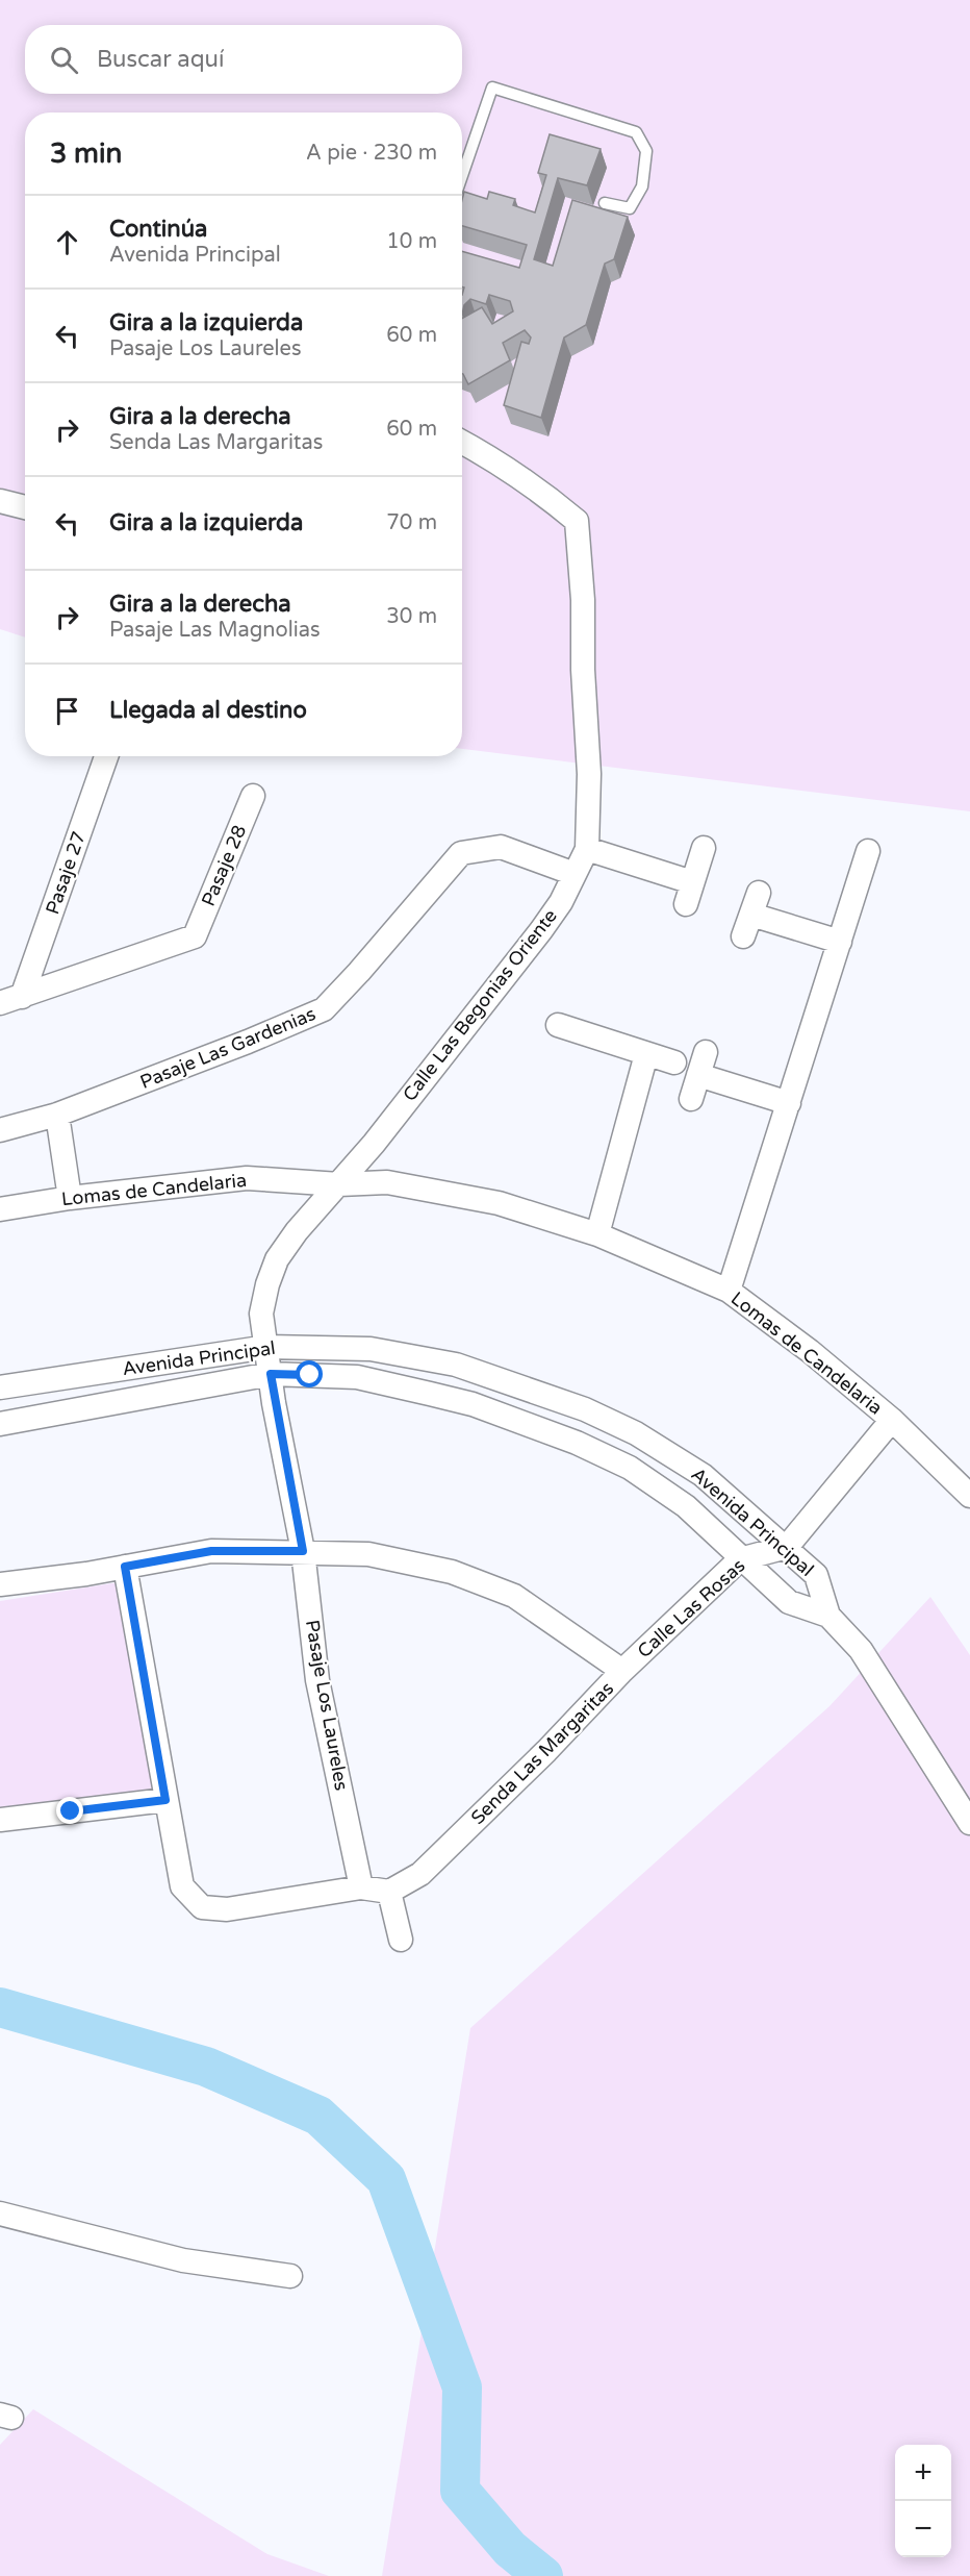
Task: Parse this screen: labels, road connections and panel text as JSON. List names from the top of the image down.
{
  "streets": {
    "street": [
      "Pasaje 28",
      "Pasaje 27",
      "Calle Las Begonias Oriente",
      "Pasaje Las Gardenias",
      "Lomas de Candelaria",
      "Avenida Principal",
      "Calle Las Rosas",
      "Pasaje Los Laureles",
      "Senda Las Margaritas"
    ]
  },
  "crossings": [
    ["Pasaje 28", "Pasaje 27"],
    ["Calle Las Begonias Oriente", "Pasaje Las Gardenias"],
    ["Calle Las Begonias Oriente", "Lomas de Candelaria"],
    ["Calle Las Begonias Oriente", "Avenida Principal"],
    ["Calle Las Begonias Oriente", "Pasaje Los Laureles"],
    ["Avenida Principal", "Calle Las Rosas"],
    ["Avenida Principal", "Pasaje Los Laureles"],
    ["Calle Las Rosas", "Senda Las Margaritas"],
    ["Pasaje Los Laureles", "Senda Las Margaritas"]
  ],
  "page": {
    "search": "Buscar aquí",
    "heading": ["3 min", "A pie · 230 m"],
    "list": [
      ["Continúa", "Avenida Principal", "10 m"],
      ["Gira a la izquierda", "Pasaje Los Laureles", "60 m"],
      ["Gira a la derecha", "Senda Las Margaritas", "60 m"],
      ["Gira a la izquierda", "70 m"],
      ["Gira a la derecha", "Pasaje Las Magnolias", "30 m"],
      "Llegada al destino"
    ],
    "map_buttons": ["+", "−"]
  }
}
